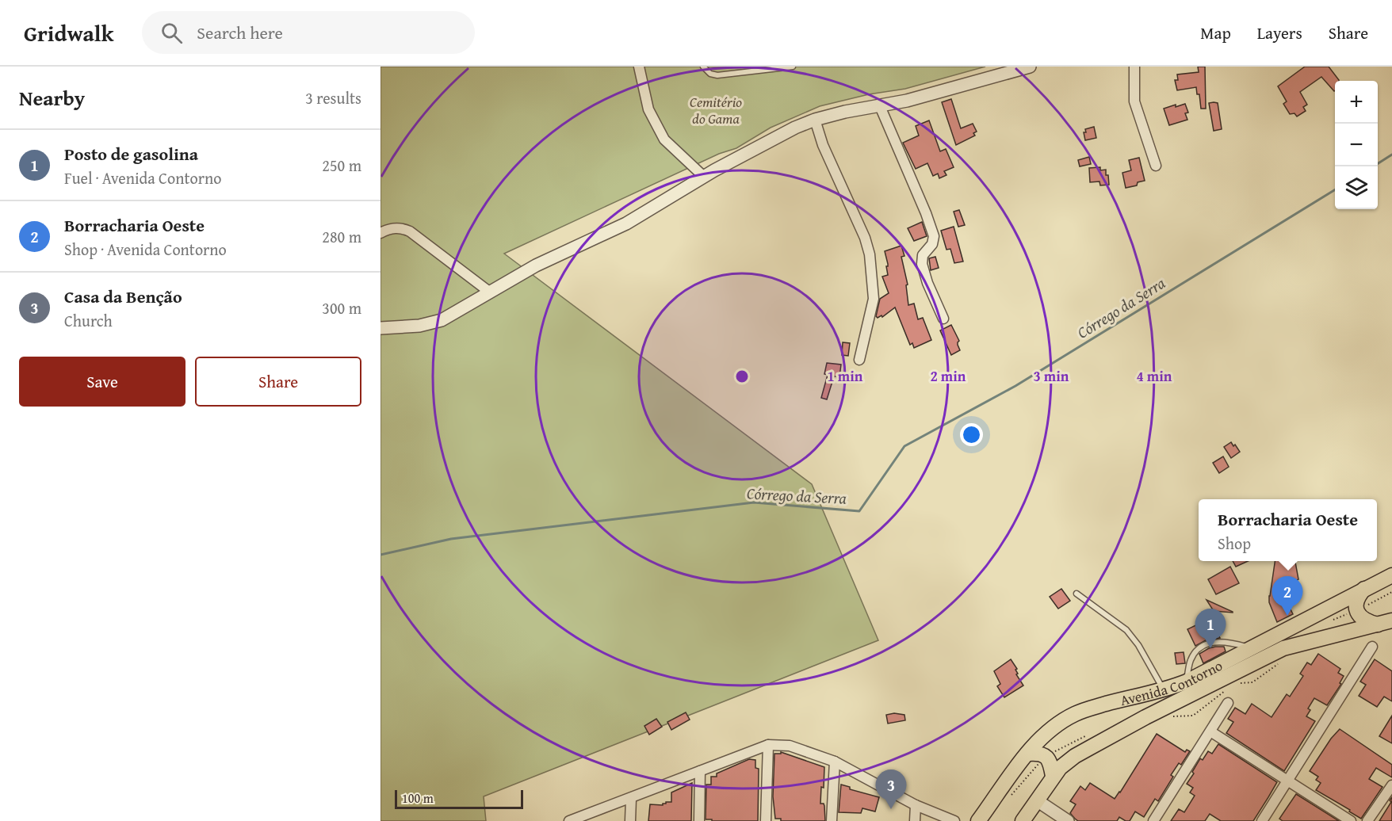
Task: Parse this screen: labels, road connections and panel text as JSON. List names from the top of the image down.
{
  "streets": {
    "main road": ["Avenida Contorno"]
  },
  "water": ["Córrego da Serra"],
  "parks": ["Cemitério do Gama"],
  "scale_bar": "100 m",
  "page": {
    "header": "Gridwalk",
    "search": "Search here",
    "nav": ["Map", "Layers", "Share"],
    "heading": ["Nearby", "3 results"],
    "map_buttons": ["+", "−"],
    "list": [
      {
        "mark": "1",
        "name": "Posto de gasolina",
        "note": "Fuel · Avenida Contorno",
        "value": "250 m"
      },
      {
        "mark": "2",
        "name": "Borracharia Oeste",
        "note": "Shop · Avenida Contorno",
        "value": "280 m"
      },
      {
        "mark": "3",
        "name": "Casa da Benção",
        "note": "Church",
        "value": "300 m"
      }
    ],
    "buttons": ["Save", "Share"],
    "popup": ["Borracharia Oeste", "Shop"],
    "pins": ["2", "1", "3"],
    "scale": "100 m"
  },
  "rings": [
    "1 min",
    "2 min",
    "3 min",
    "4 min"
  ]
}
